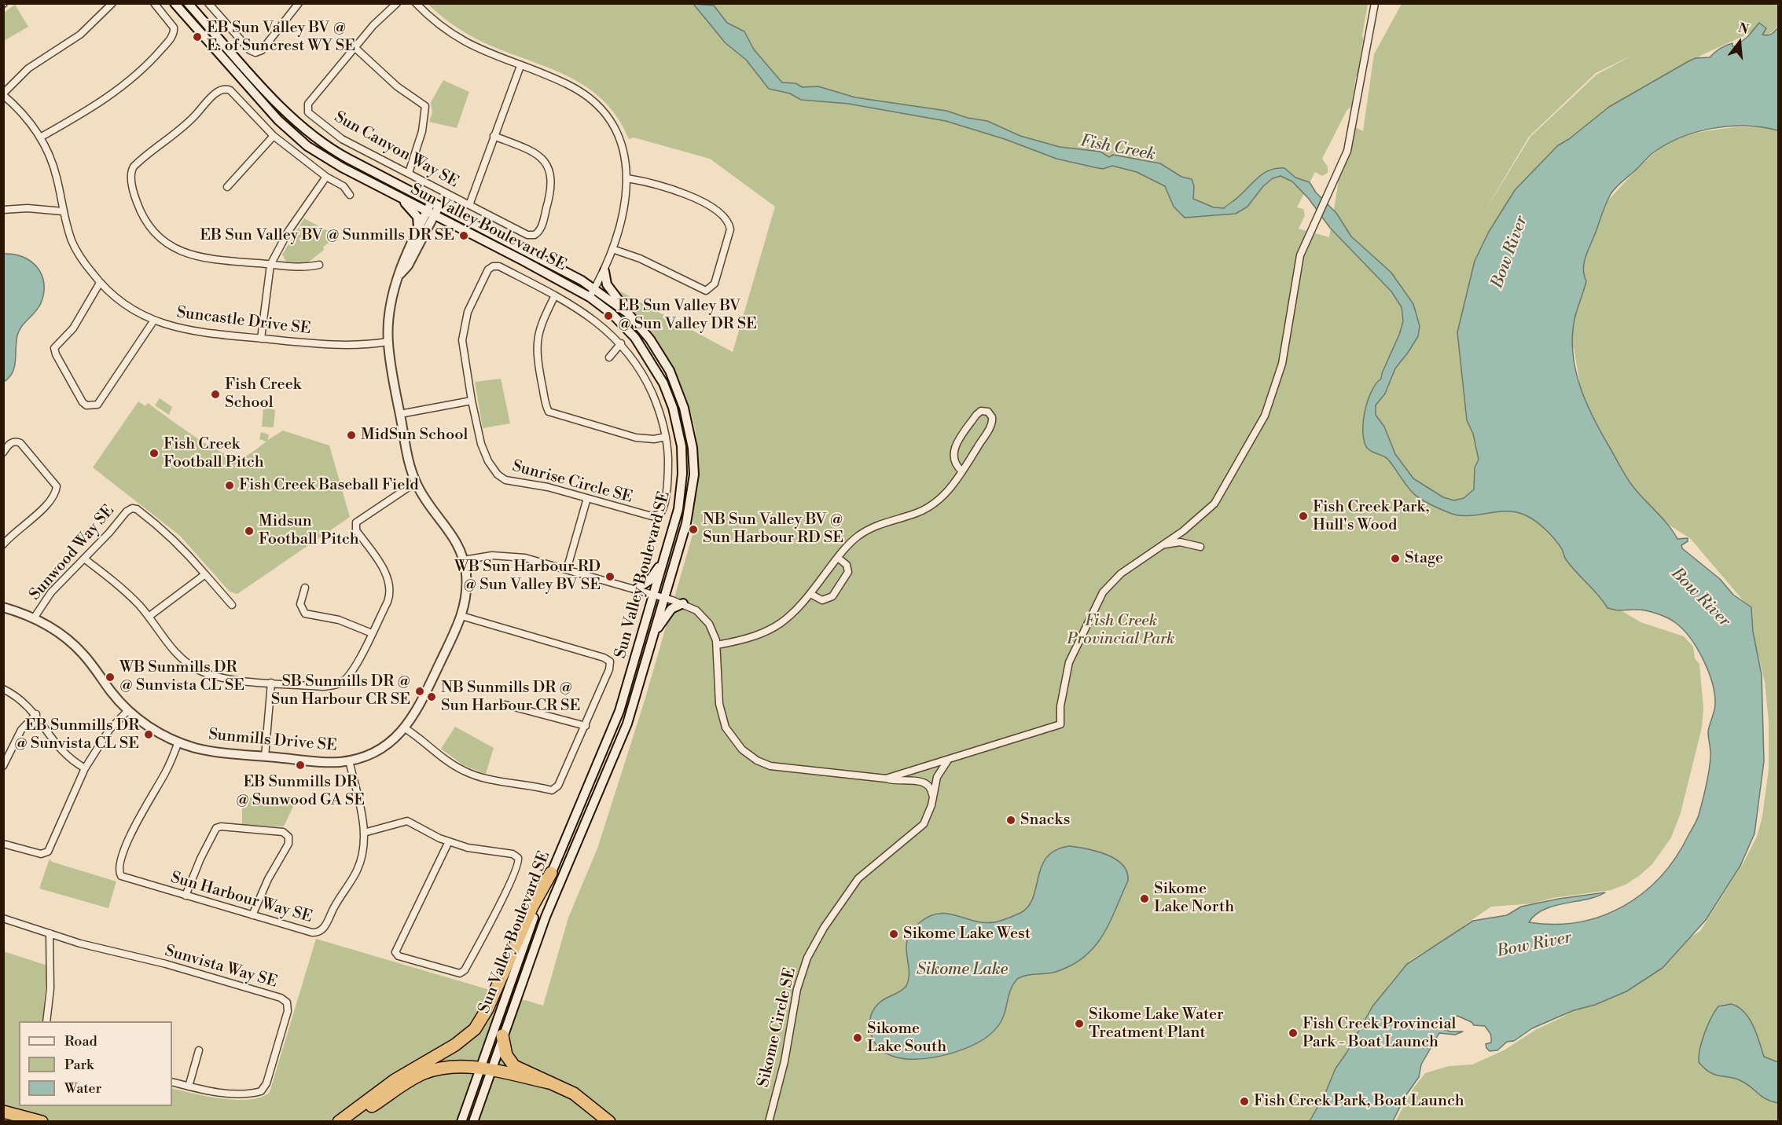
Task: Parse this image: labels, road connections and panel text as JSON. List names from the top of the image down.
{
  "streets": {
    "main road": ["Sun Valley Boulevard SE", "Sunmills Drive SE"],
    "street": [
      "Sun Canyon Way SE",
      "Suncastle Drive SE",
      "Sunrise Circle SE",
      "Sunwood Way SE",
      "Sun Harbour Way SE",
      "Sunvista Way SE",
      "Sikome Circle SE"
    ]
  },
  "crossings": [
    ["Sun Valley Boulevard SE", "Sunmills Drive SE"],
    ["Suncastle Drive SE", "Sunmills Drive SE"],
    ["Sunwood Way SE", "Sunmills Drive SE"],
    ["Sunmills Drive SE", "Sun Harbour Way SE"]
  ],
  "water": ["Fish Creek", "Bow River", "Sikome Lake"],
  "parks": ["Fish Creek Provincial Park"],
  "places": [
    "EB Sun Valley BV @ E. of Suncrest WY SE",
    "EB Sun Valley BV @ Sunmills DR SE",
    "EB Sun Valley BV @ Sun Valley DR SE",
    "Fish Creek School",
    "MidSun School",
    "Fish Creek Football Pitch",
    "Fish Creek Baseball Field",
    "Fish Creek Park, Hull's Wood",
    "NB Sun Valley BV @ Sun Harbour RD SE",
    "Midsun Football Pitch",
    "Stage",
    "WB Sun Harbour RD @ Sun Valley BV SE",
    "WB Sunmills DR @ Sunvista CL SE",
    "SB Sunmills DR @ Sun Harbour CR SE",
    "NB Sunmills DR @ Sun Harbour CR SE",
    "EB Sunmills DR @ Sunvista CL SE",
    "EB Sunmills DR @ Sunwood GA SE",
    "Snacks",
    "Sikome Lake North",
    "Sikome Lake West",
    "Sikome Lake Water Treatment Plant",
    "Fish Creek Provincial Park - Boat Launch",
    "Sikome Lake South",
    "Fish Creek Park, Boat Launch"
  ],
  "legend": ["Road", "Park", "Water"],
  "north": "top"
}
